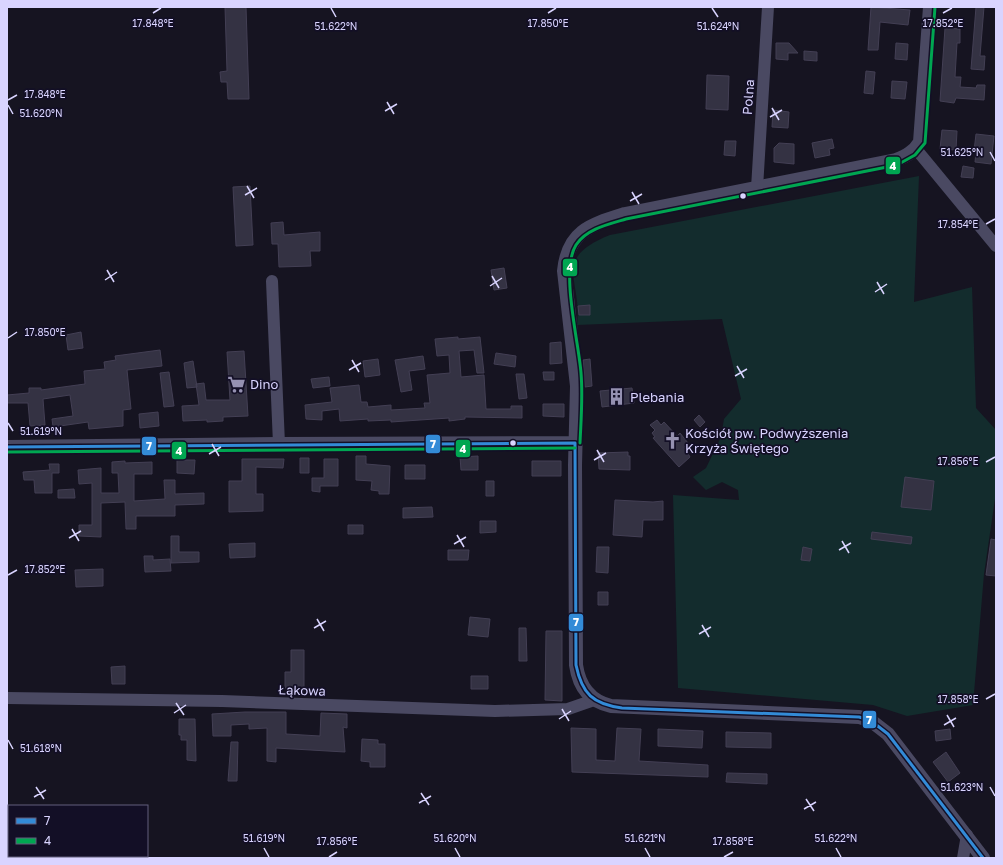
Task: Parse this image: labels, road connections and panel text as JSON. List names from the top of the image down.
{
  "streets": {
    "street": ["Polna", "Łąkowa"]
  },
  "places": {
    "supermarket": ["Dino"],
    "building": ["Plebania"],
    "church": ["Kościół pw. Podwyższenia Krzyża Świętego"]
  },
  "lines": ["transit line 4", "transit line 7"],
  "legend": ["7", "4"],
  "coordinates": [
    "17.848°E",
    "17.850°E",
    "17.852°E",
    "51.622°N",
    "51.624°N",
    "51.620°N",
    "51.625°N",
    "17.854°E",
    "51.619°N",
    "17.856°E",
    "17.858°E",
    "51.618°N",
    "51.623°N",
    "51.621°N"
  ]
}
